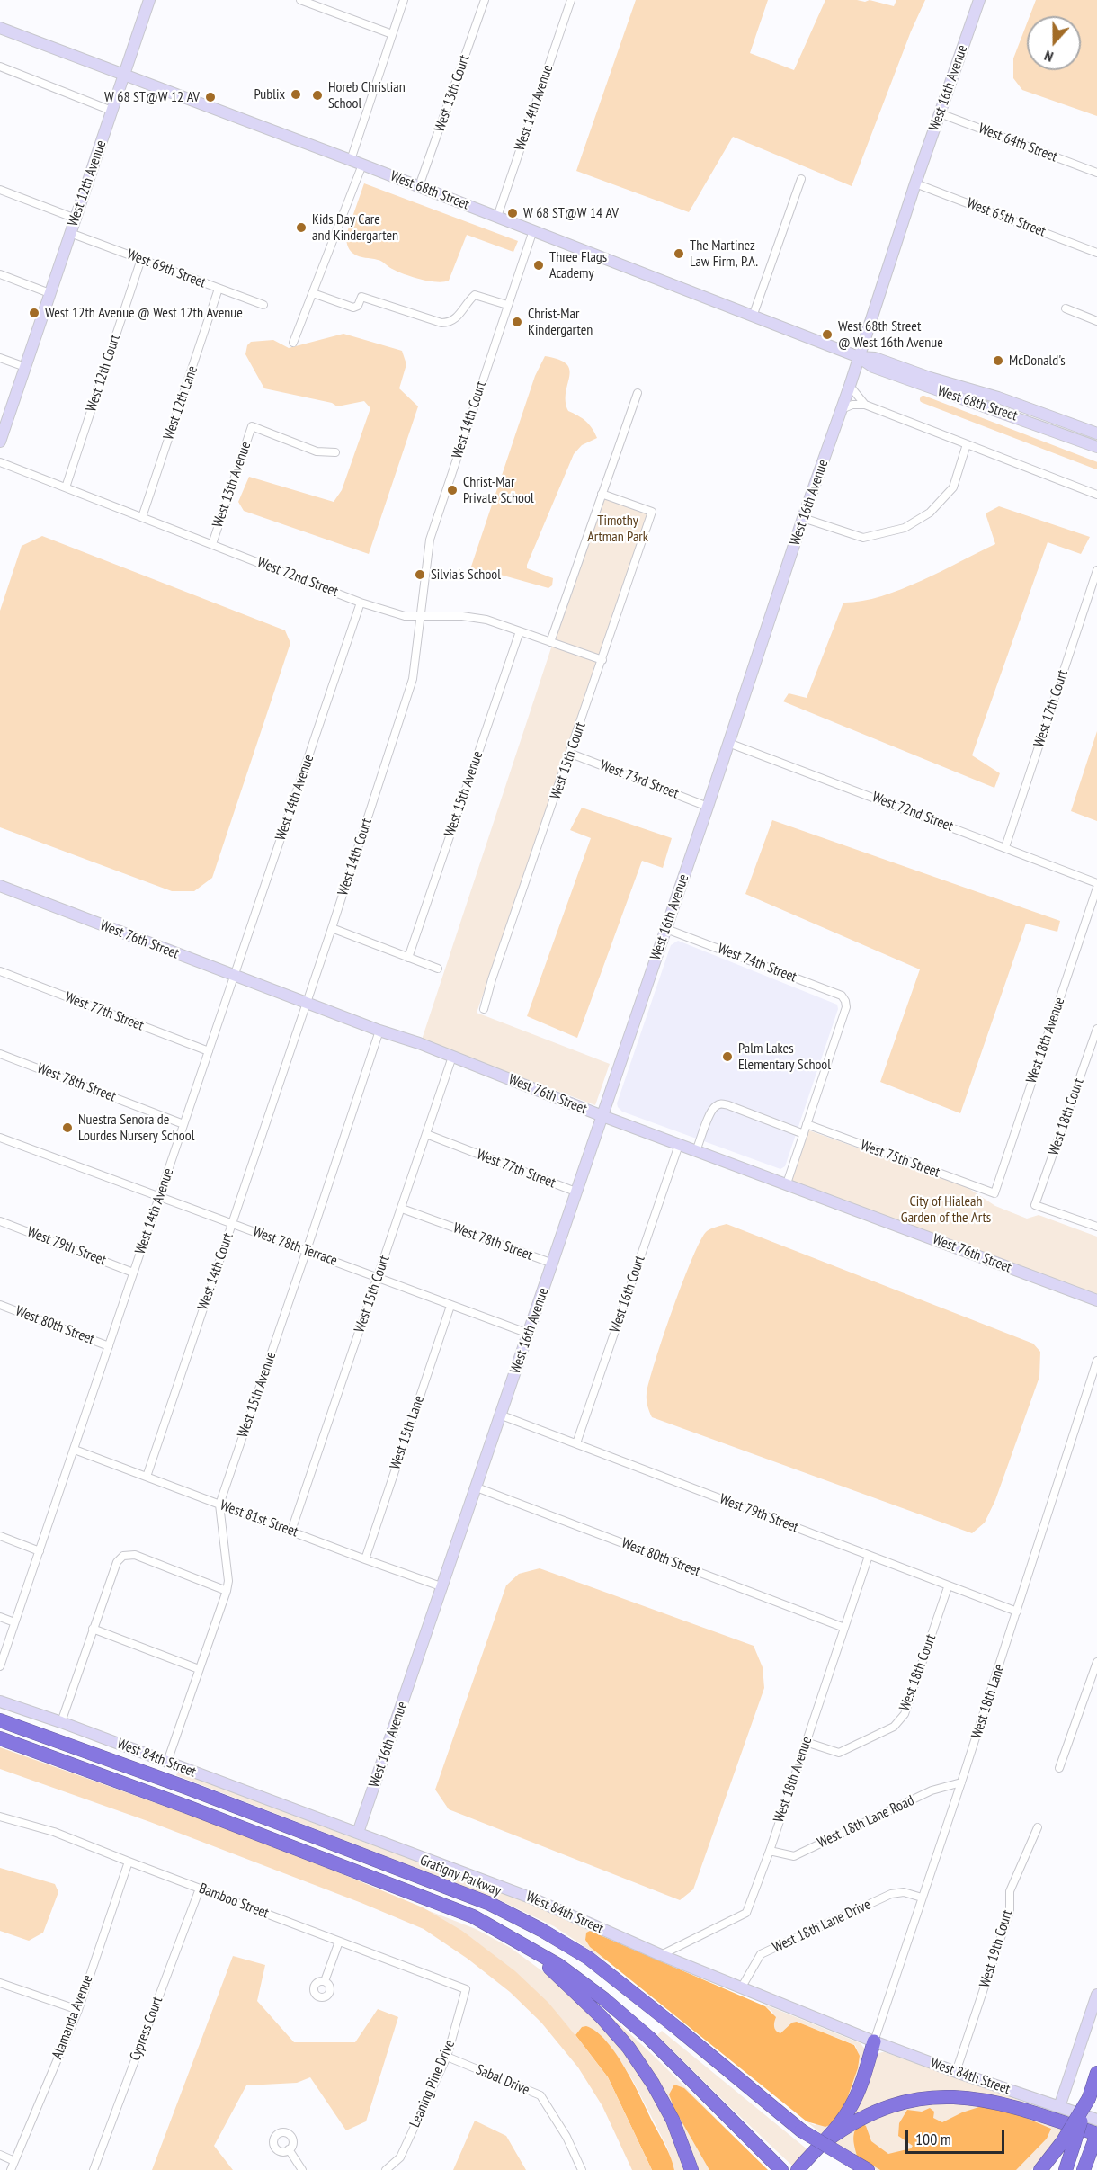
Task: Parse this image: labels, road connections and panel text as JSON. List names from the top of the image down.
{
  "streets": {
    "highway": ["Gratigny Parkway"],
    "street": [
      "West 16th Avenue",
      "West 13th Court",
      "West 14th Avenue",
      "West 64th Street",
      "West 12th Avenue",
      "West 68th Street",
      "West 65th Street",
      "West 69th Street",
      "West 12th Court",
      "West 12th Lane",
      "West 14th Court",
      "West 13th Avenue",
      "West 72nd Street",
      "West 17th Court",
      "West 15th Court",
      "West 73rd Street",
      "West 15th Avenue",
      "West 76th Street",
      "West 74th Street",
      "West 77th Street",
      "West 18th Avenue",
      "West 78th Street",
      "West 18th Court",
      "West 75th Street",
      "West 79th Street",
      "West 78th Terrace",
      "West 16th Court",
      "West 80th Street",
      "West 15th Lane",
      "West 81st Street",
      "West 18th Lane",
      "West 84th Street",
      "West 18th Lane Road",
      "Bamboo Street",
      "West 18th Lane Drive",
      "West 19th Court",
      "Alamanda Avenue",
      "Cypress Court",
      "Sabal Drive",
      "Leaning Pine Drive"
    ]
  },
  "crossings": [
    ["West 16th Avenue", "West 64th Street"],
    ["West 16th Avenue", "West 68th Street"],
    ["West 16th Avenue", "West 65th Street"],
    ["West 16th Avenue", "West 72nd Street"],
    ["West 16th Avenue", "West 73rd Street"],
    ["West 16th Avenue", "West 76th Street"],
    ["West 16th Avenue", "West 74th Street"],
    ["West 16th Avenue", "West 77th Street"],
    ["West 16th Avenue", "West 78th Street"],
    ["West 16th Avenue", "West 79th Street"],
    ["West 16th Avenue", "West 78th Terrace"],
    ["West 16th Avenue", "West 80th Street"],
    ["West 16th Avenue", "West 81st Street"],
    ["West 16th Avenue", "West 84th Street"],
    ["West 13th Court", "West 68th Street"],
    ["West 14th Avenue", "West 68th Street"],
    ["West 14th Avenue", "West 72nd Street"],
    ["West 14th Avenue", "West 76th Street"],
    ["West 14th Avenue", "West 77th Street"],
    ["West 14th Avenue", "West 78th Street"],
    ["West 14th Avenue", "West 79th Street"],
    ["West 14th Avenue", "West 78th Terrace"],
    ["West 14th Avenue", "West 80th Street"],
    ["West 14th Avenue", "West 81st Street"],
    ["West 12th Avenue", "West 68th Street"],
    ["West 12th Avenue", "West 69th Street"],
    ["West 68th Street", "West 14th Court"],
    ["West 69th Street", "West 12th Court"],
    ["West 69th Street", "West 12th Lane"],
    ["West 12th Court", "West 72nd Street"],
    ["West 12th Lane", "West 72nd Street"],
    ["West 14th Court", "West 72nd Street"],
    ["West 14th Court", "West 76th Street"],
    ["West 14th Court", "West 78th Terrace"],
    ["West 14th Court", "West 81st Street"],
    ["West 13th Avenue", "West 72nd Street"],
    ["West 72nd Street", "West 17th Court"],
    ["West 72nd Street", "West 15th Court"],
    ["West 72nd Street", "West 15th Avenue"],
    ["West 15th Court", "West 73rd Street"],
    ["West 15th Court", "West 76th Street"],
    ["West 15th Court", "West 77th Street"],
    ["West 15th Court", "West 78th Street"],
    ["West 15th Court", "West 78th Terrace"],
    ["West 15th Court", "West 81st Street"],
    ["West 15th Avenue", "West 76th Street"],
    ["West 15th Avenue", "West 78th Terrace"],
    ["West 15th Avenue", "West 81st Street"],
    ["West 15th Avenue", "West 84th Street"],
    ["West 76th Street", "West 16th Court"],
    ["West 74th Street", "West 75th Street"],
    ["West 18th Avenue", "West 18th Court"],
    ["West 18th Avenue", "West 75th Street"],
    ["West 18th Avenue", "West 79th Street"],
    ["West 18th Avenue", "West 80th Street"],
    ["West 18th Avenue", "West 84th Street"],
    ["West 18th Avenue", "West 18th Lane Road"],
    ["West 18th Court", "West 79th Street"],
    ["West 79th Street", "West 16th Court"],
    ["West 79th Street", "West 18th Lane"],
    ["West 78th Terrace", "West 15th Lane"],
    ["West 15th Lane", "West 81st Street"],
    ["West 18th Lane", "West 84th Street"],
    ["West 18th Lane", "West 18th Lane Road"],
    ["West 18th Lane", "West 18th Lane Drive"],
    ["West 84th Street", "West 18th Lane Drive"],
    ["West 84th Street", "West 19th Court"],
    ["Bamboo Street", "Alamanda Avenue"],
    ["Bamboo Street", "Cypress Court"],
    ["Bamboo Street", "Leaning Pine Drive"],
    ["Sabal Drive", "Leaning Pine Drive"]
  ],
  "parks": ["Timothy Artman Park", "City of Hialeah Garden of the Arts"],
  "places": [
    "Publix",
    "Horeb Christian School",
    "W 68 ST@W 12 AV",
    "W 68 ST@W 14 AV",
    "Kids Day Care and Kindergarten",
    "The Martinez Law Firm, P.A.",
    "Three Flags Academy",
    "West 12th Avenue @ West 12th Avenue",
    "Christ-Mar Kindergarten",
    "West 68th Street @ West 16th Avenue",
    "McDonald's",
    "Christ-Mar Private School",
    "Silvia's School",
    "Palm Lakes Elementary School",
    "Nuestra Senora de Lourdes Nursery School"
  ],
  "scale_bar": "100 m",
  "north": "bottom"
}
